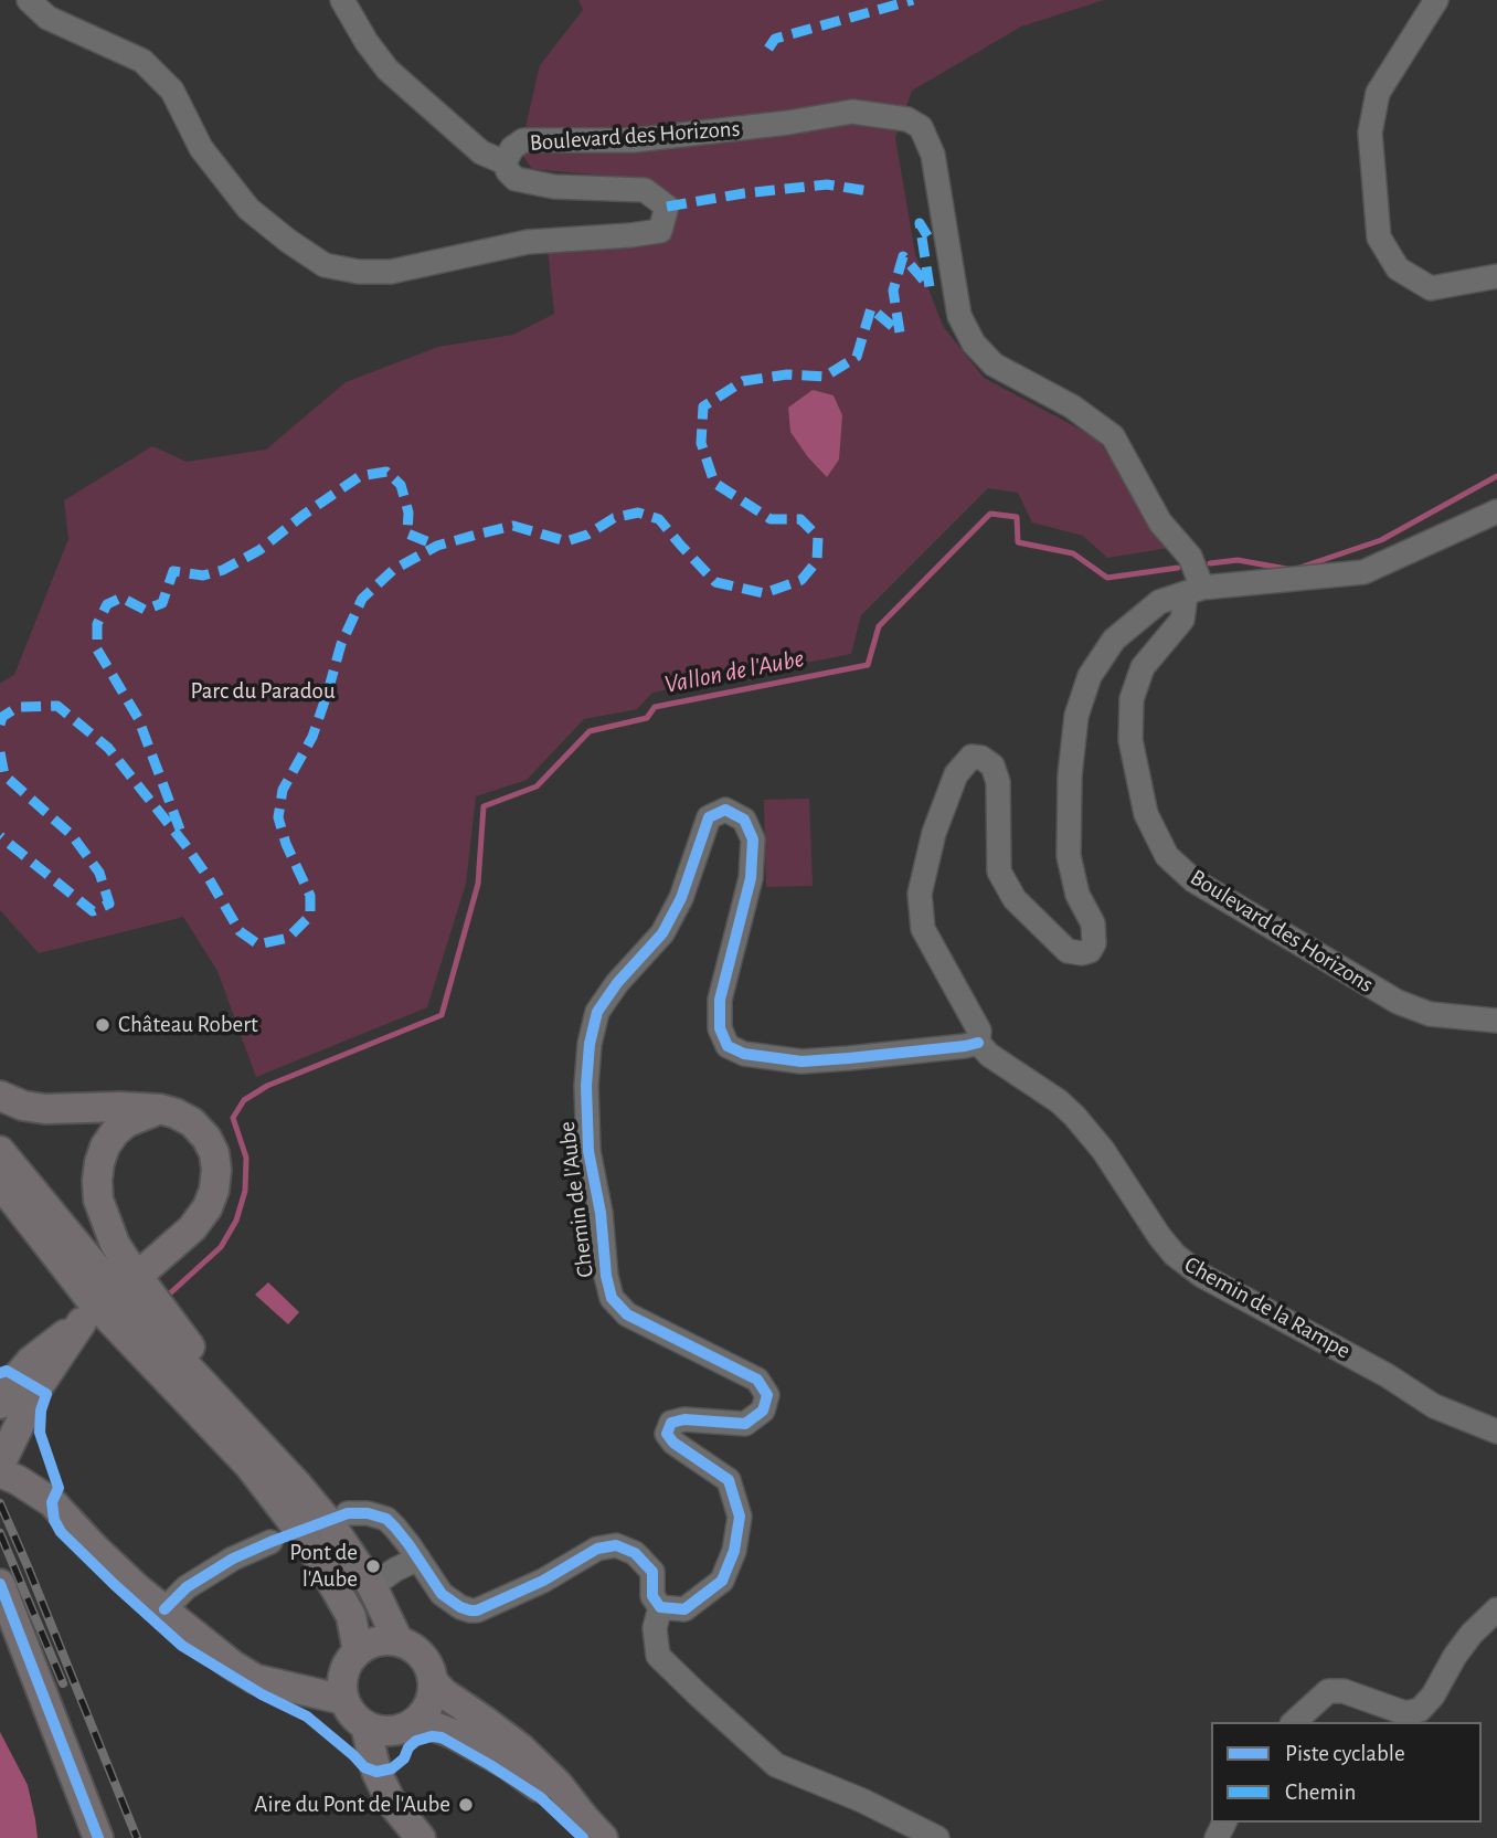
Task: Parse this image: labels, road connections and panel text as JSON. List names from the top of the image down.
{
  "streets": {
    "street": ["Boulevard des Horizons", "Chemin de l'Aube", "Chemin de la Rampe"]
  },
  "crossings": [
    ["Chemin de l'Aube", "Chemin de la Rampe"]
  ],
  "water": ["Vallon de l'Aube"],
  "parks": ["Parc du Paradou"],
  "places": ["Château Robert", "Pont de l'Aube", "Aire du Pont de l'Aube"],
  "legend": ["Piste cyclable", "Chemin"]
}
